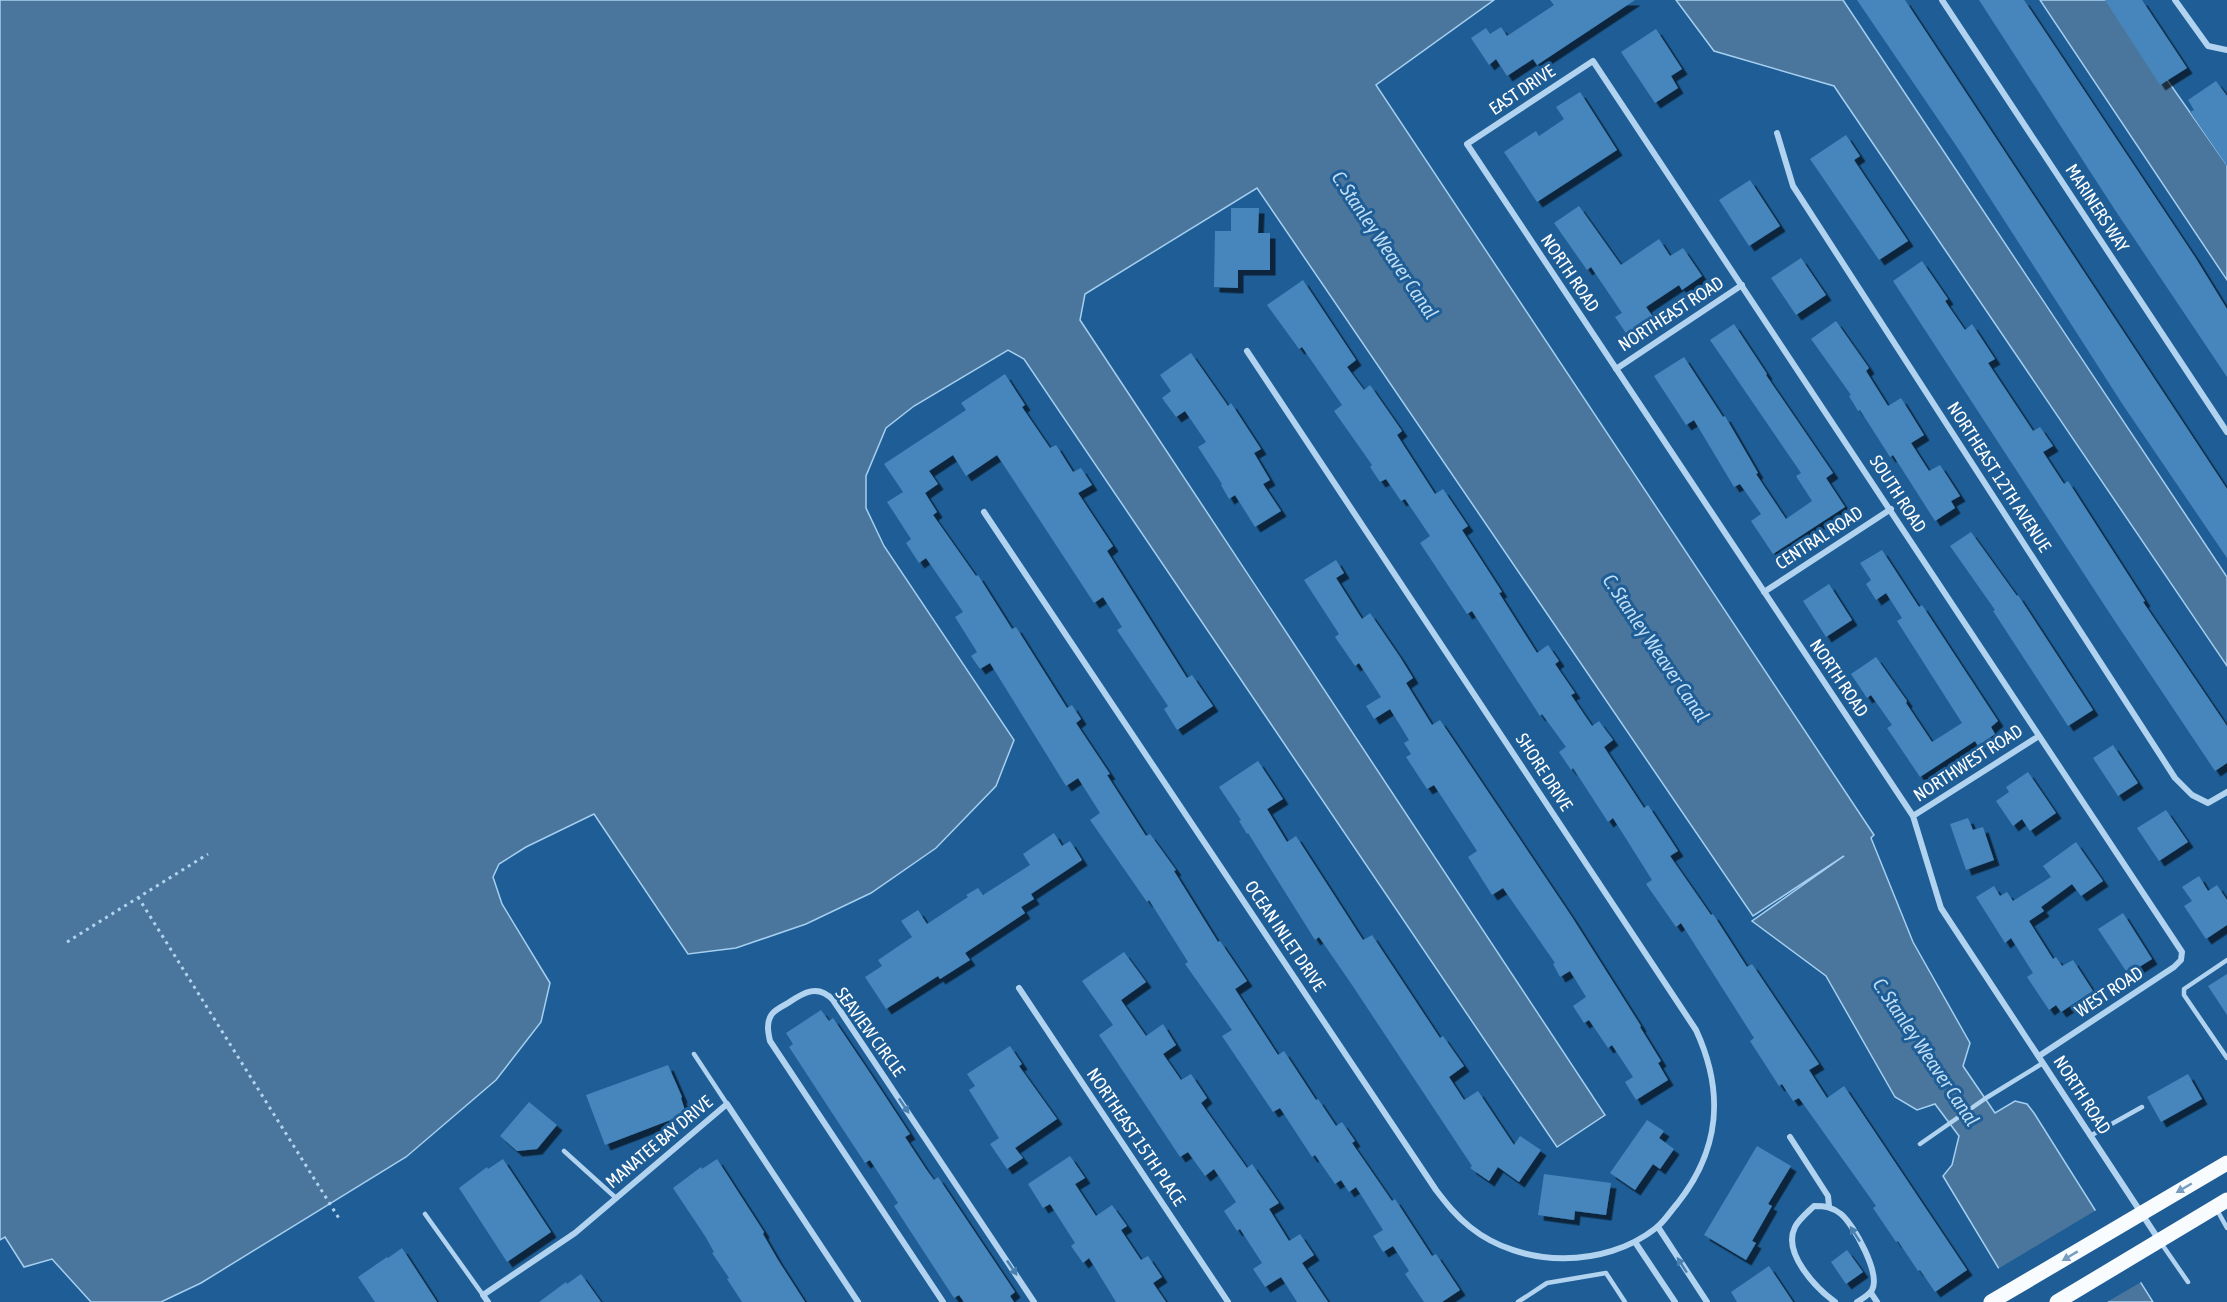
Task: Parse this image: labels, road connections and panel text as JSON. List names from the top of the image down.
{
  "streets": {
    "street": [
      "EAST DRIVE",
      "MARINERS WAY",
      "NORTH ROAD",
      "NORTHEAST ROAD",
      "NORTHEAST 12TH AVENUE",
      "SOUTH ROAD",
      "CENTRAL ROAD",
      "NORTHWEST ROAD",
      "SHORE DRIVE",
      "OCEAN INLET DRIVE",
      "WEST ROAD",
      "SEAVIEW CIRCLE",
      "NORTHEAST 15TH PLACE",
      "MANATEE BAY DRIVE"
    ]
  },
  "crossings": [
    ["EAST DRIVE", "NORTH ROAD"],
    ["EAST DRIVE", "SOUTH ROAD"],
    ["NORTH ROAD", "NORTHEAST ROAD"],
    ["NORTH ROAD", "CENTRAL ROAD"],
    ["NORTH ROAD", "NORTHWEST ROAD"],
    ["NORTH ROAD", "WEST ROAD"],
    ["NORTHEAST ROAD", "SOUTH ROAD"],
    ["SOUTH ROAD", "CENTRAL ROAD"],
    ["SOUTH ROAD", "NORTHWEST ROAD"],
    ["SOUTH ROAD", "WEST ROAD"],
    ["SHORE DRIVE", "OCEAN INLET DRIVE"]
  ],
  "water": ["C. Stanley Weaver Canal"]
}
